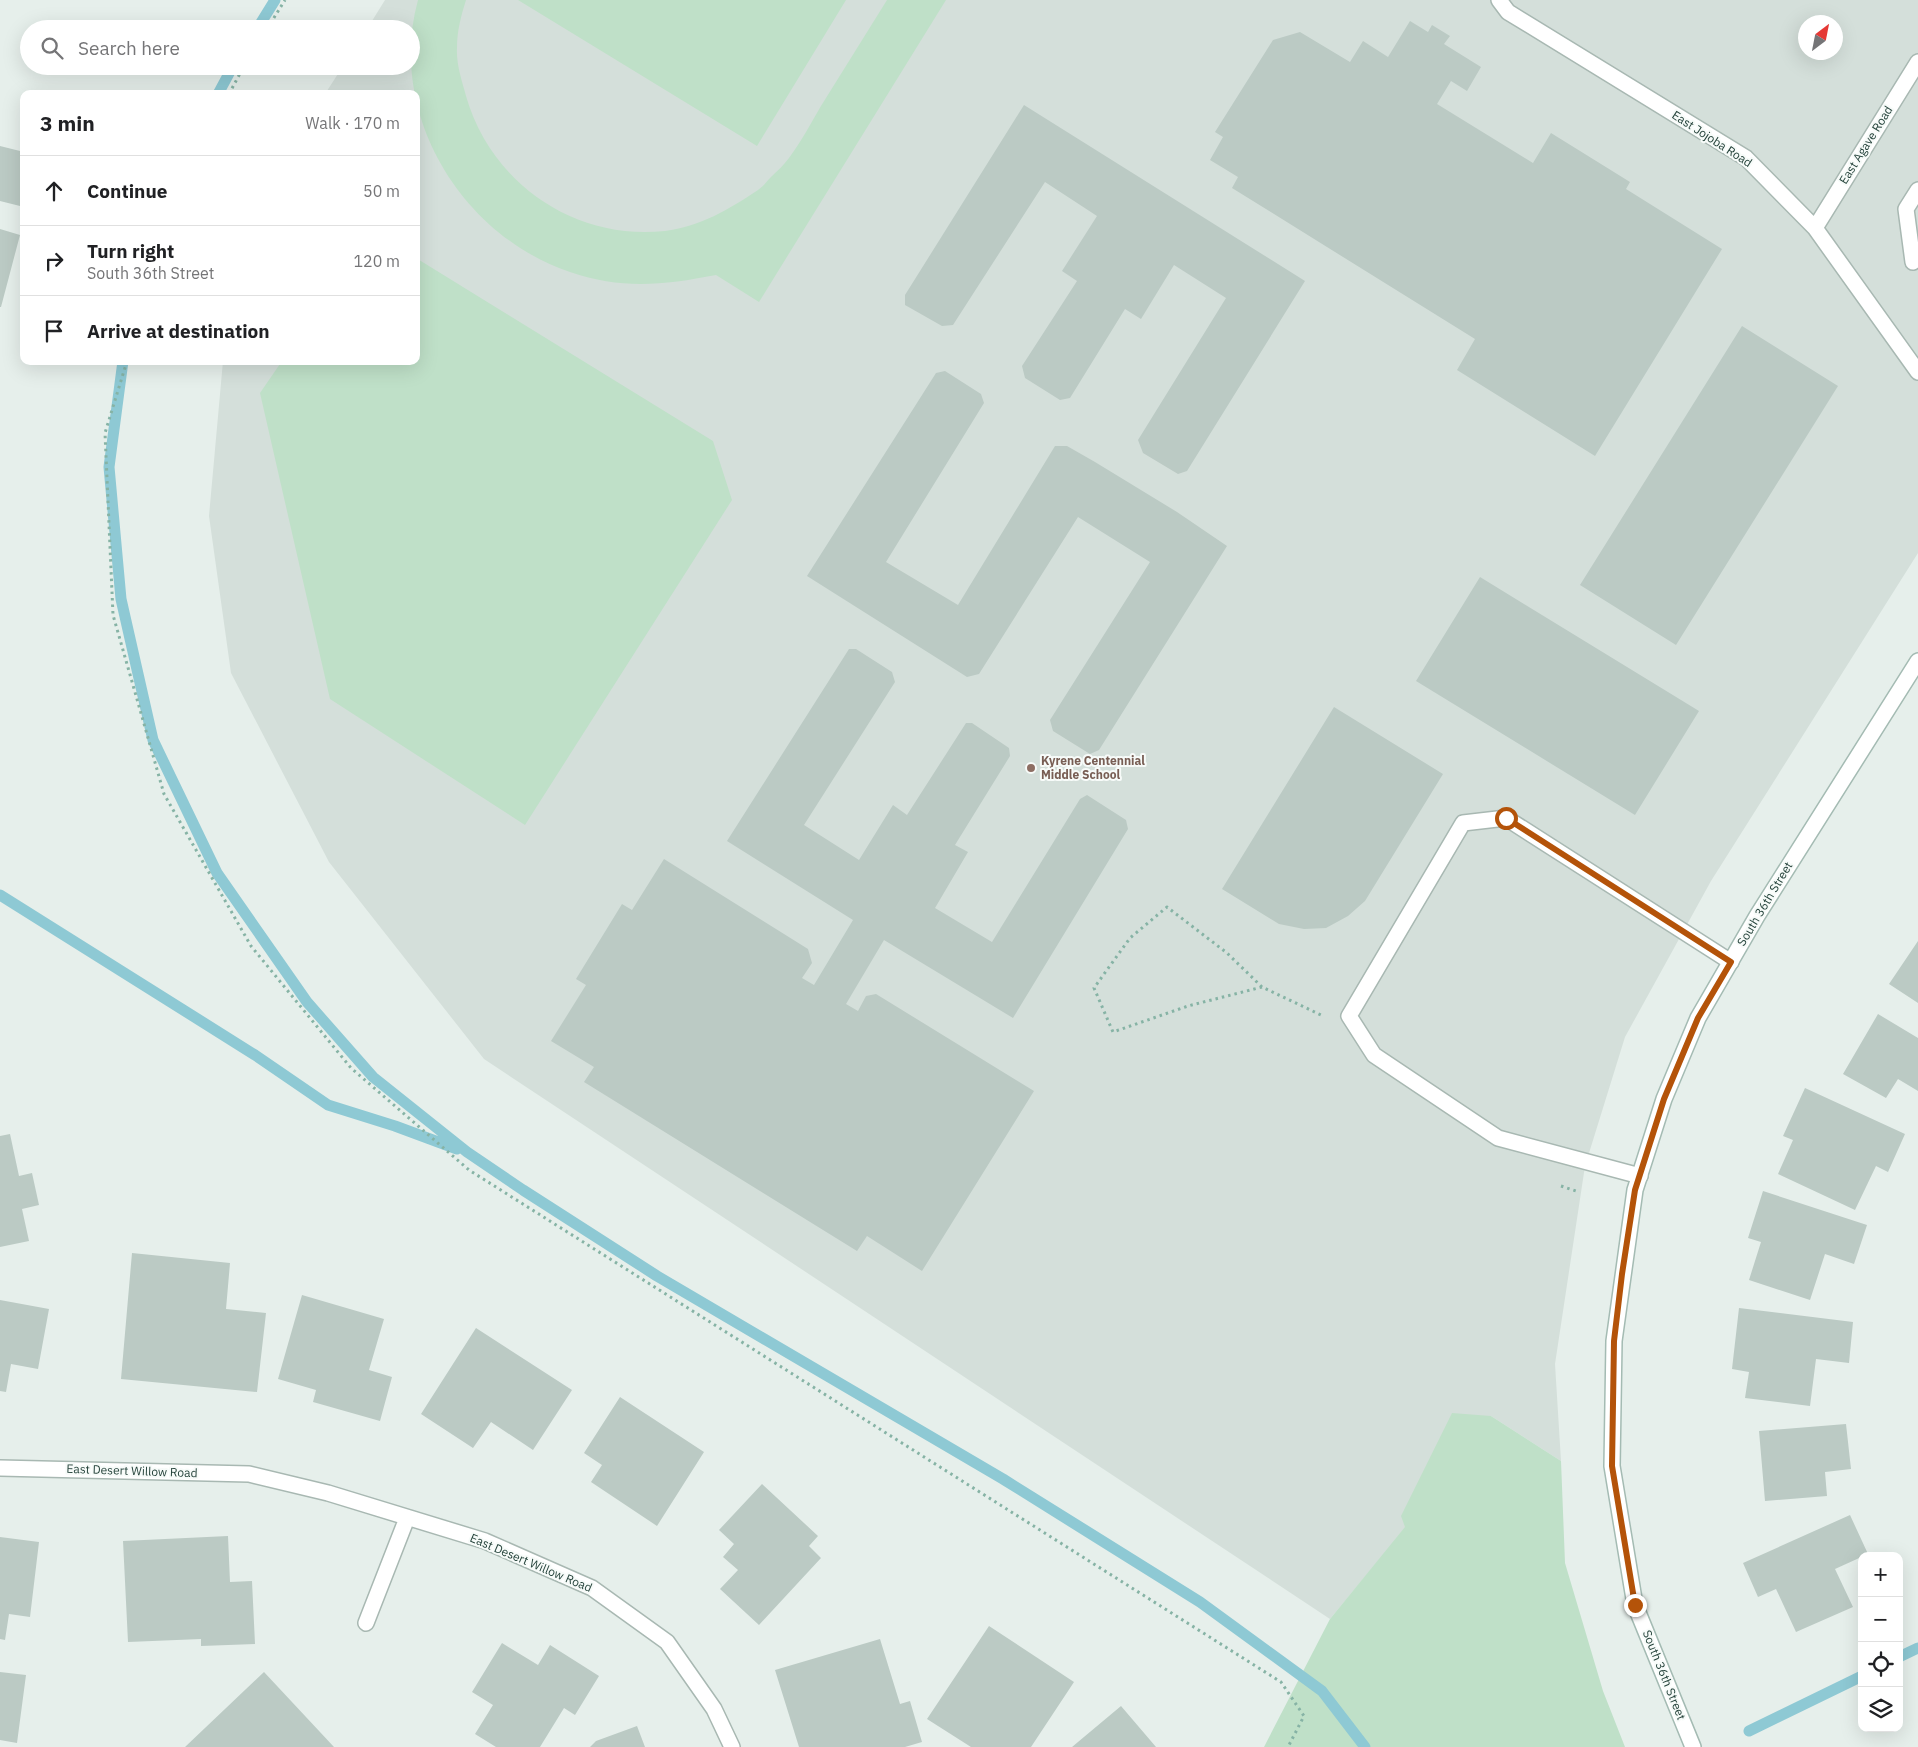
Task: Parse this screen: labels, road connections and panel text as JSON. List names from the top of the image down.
{
  "streets": {
    "street": [
      "East Jojoba Road",
      "East Agave Road",
      "South 36th Street",
      "East Desert Willow Road"
    ]
  },
  "crossings": [
    ["East Jojoba Road", "East Agave Road"]
  ],
  "places": ["Kyrene Centennial Middle School"],
  "north": "top right",
  "page": {
    "search": "Search here",
    "heading": ["3 min", "Walk · 170 m"],
    "list": [
      ["Continue", "50 m"],
      ["Turn right", "South 36th Street", "120 m"],
      "Arrive at destination"
    ],
    "map_buttons": ["+", "−"]
  }
}
